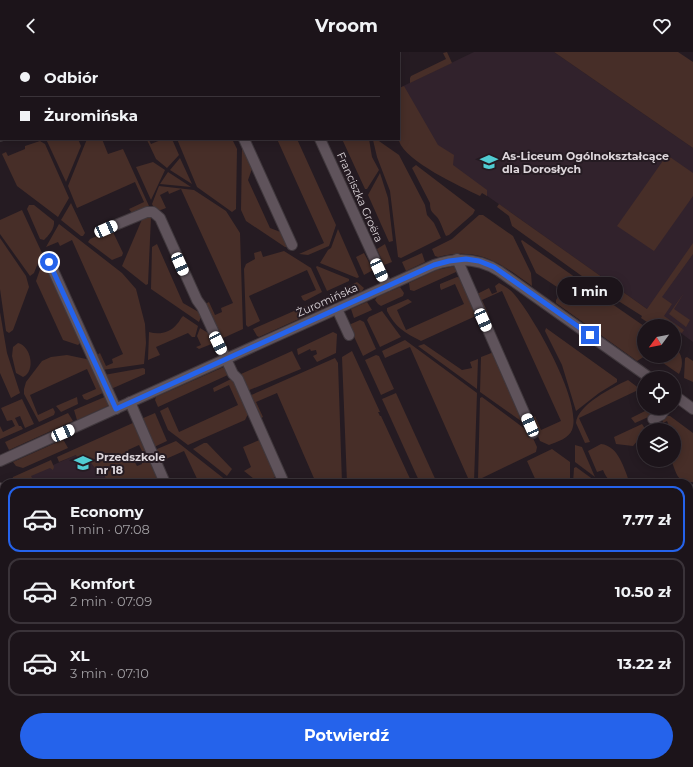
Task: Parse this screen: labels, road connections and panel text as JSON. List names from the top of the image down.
{
  "streets": {
    "street": ["Franciszka Groëra", "Żuromińska"]
  },
  "crossings": [
    ["Franciszka Groëra", "Żuromińska"]
  ],
  "places": {
    "school or university": ["As-Liceum Ogólnokształcące dla Dorosłych", "Przedszkole nr 18"]
  },
  "north": "bottom left",
  "page": {
    "header": "Vroom",
    "banner": ["Odbiór", "Żuromińska"],
    "bubble": "1 min",
    "list": [
      {
        "name": "Economy",
        "note": "1 min · 07:08",
        "value": "7.77 zł"
      },
      {
        "name": "Komfort",
        "note": "2 min · 07:09",
        "value": "10.50 zł"
      },
      {
        "name": "XL",
        "note": "3 min · 07:10",
        "value": "13.22 zł"
      }
    ],
    "buttons": "Potwierdź"
  }
}
